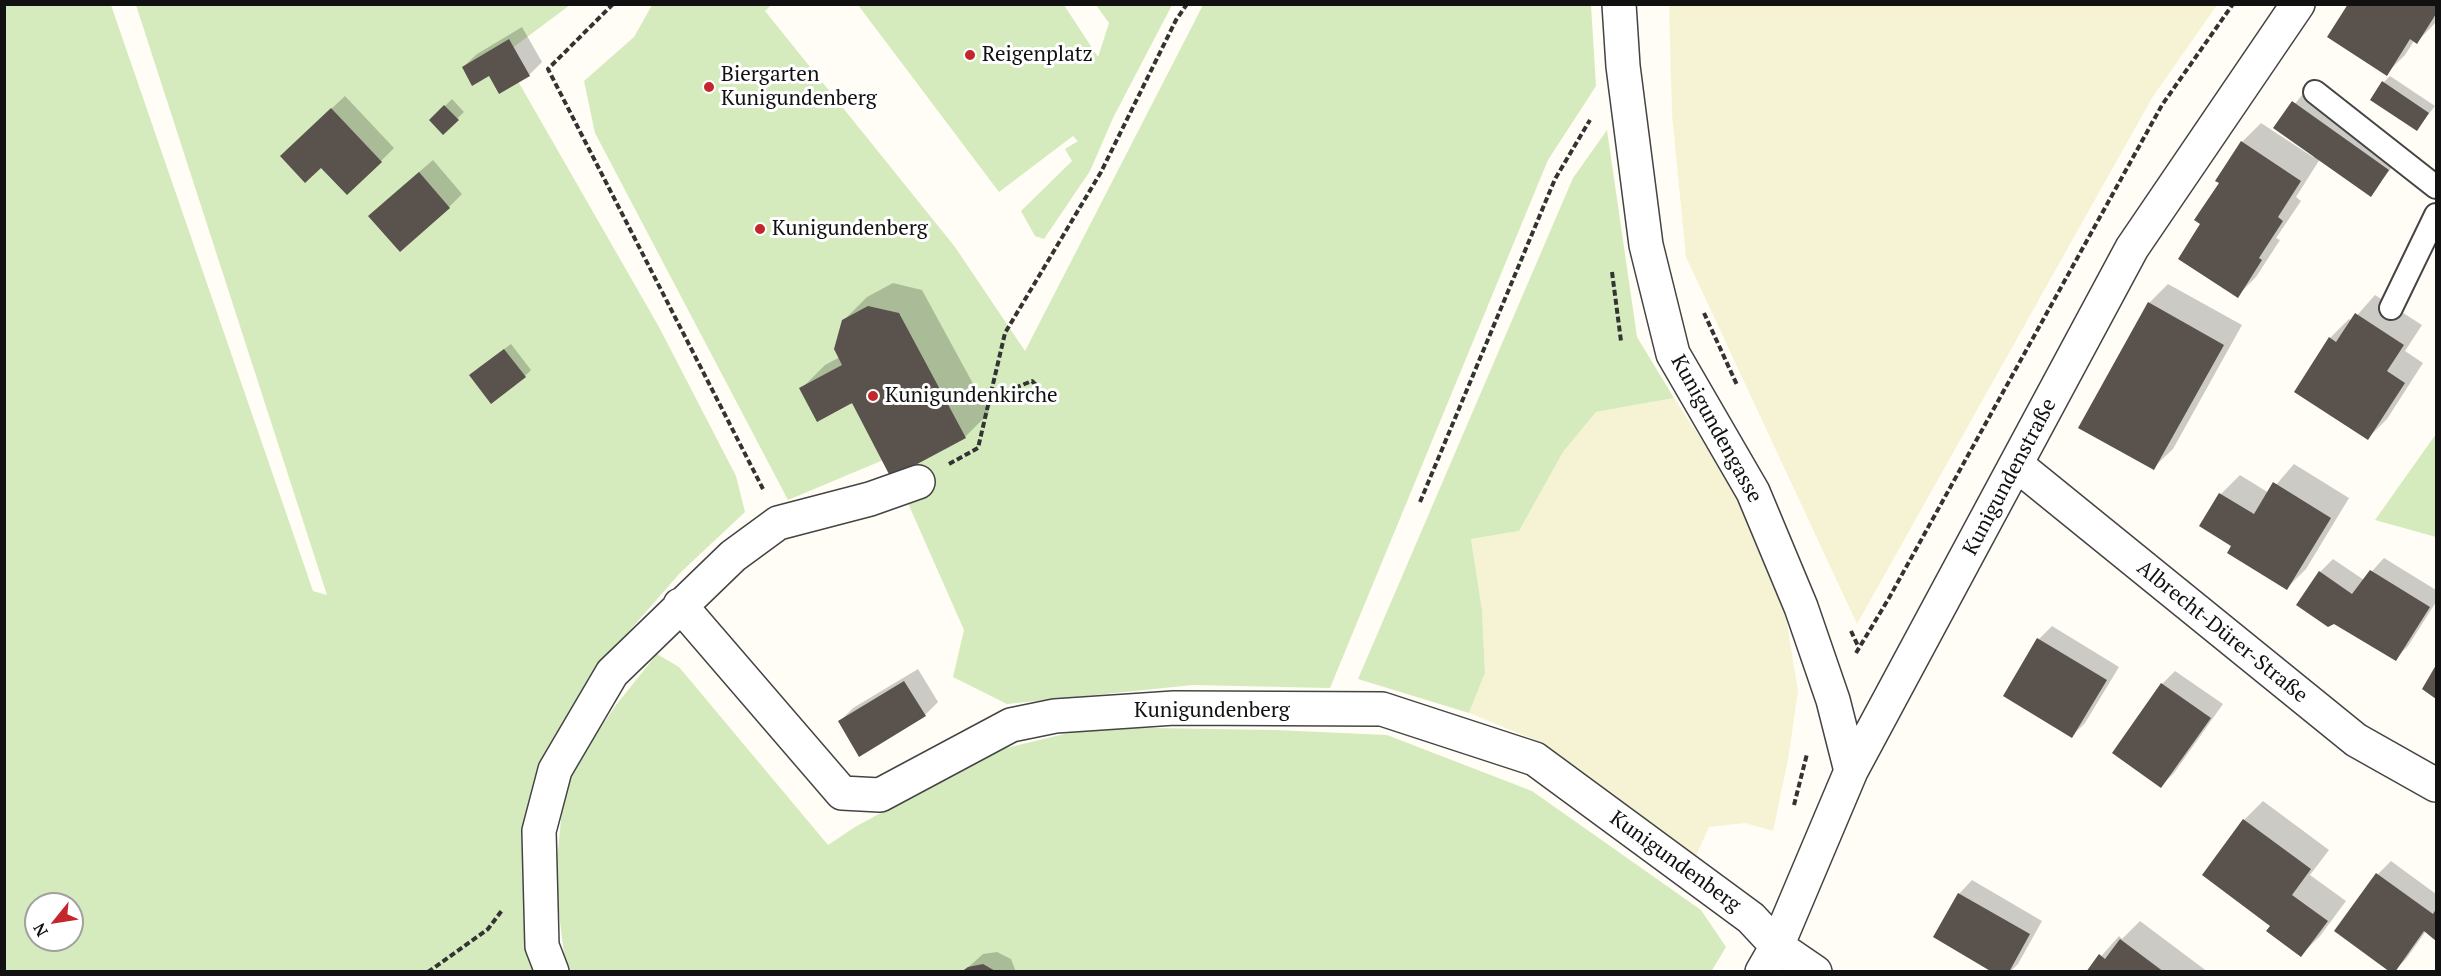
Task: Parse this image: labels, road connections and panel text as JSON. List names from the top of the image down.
{
  "streets": {
    "street": [
      "Kunigundengasse",
      "Kunigundenstraße",
      "Albrecht-Dürer-Straße",
      "Kunigundenberg"
    ]
  },
  "crossings": [
    ["Kunigundengasse", "Kunigundenstraße"],
    ["Kunigundenstraße", "Albrecht-Dürer-Straße"],
    ["Kunigundenstraße", "Kunigundenberg"]
  ],
  "places": [
    "Reigenplatz",
    "Biergarten Kunigundenberg",
    "Kunigundenberg",
    "Kunigundenkirche"
  ],
  "north": "bottom left"
}
